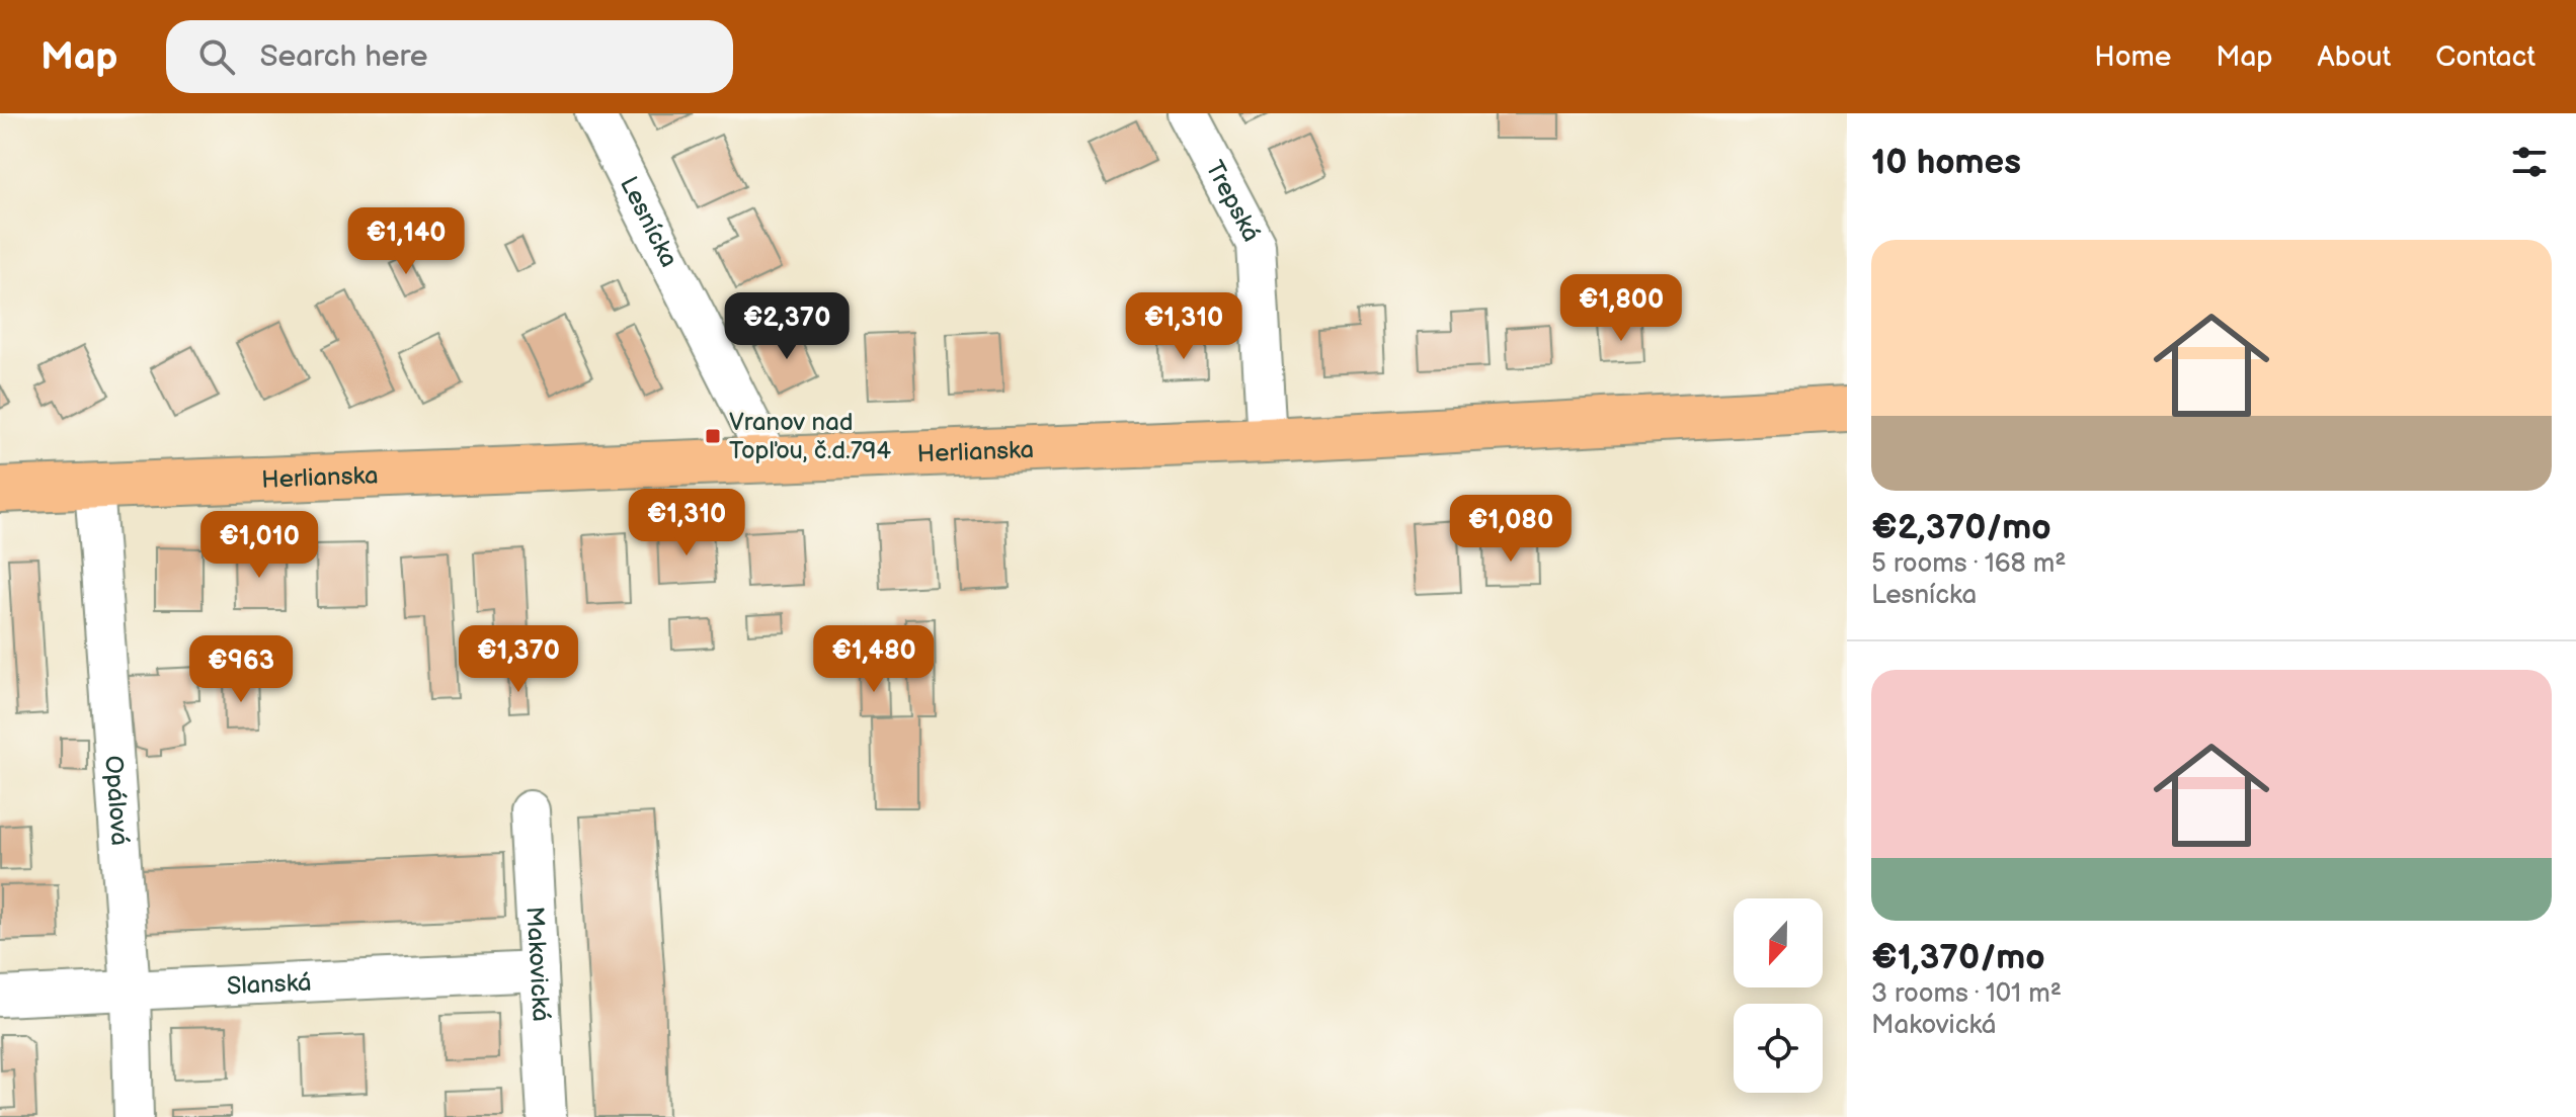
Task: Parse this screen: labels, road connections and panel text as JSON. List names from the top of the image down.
{
  "streets": {
    "main road": ["Herlianska"],
    "street": [
      "Trepská",
      "Lesnícka",
      "Opálová",
      "Makovická",
      "Slanská"
    ]
  },
  "crossings": [
    ["Trepská", "Herlianska"],
    ["Lesnícka", "Herlianska"],
    ["Herlianska", "Opálová"],
    ["Opálová", "Slanská"],
    ["Makovická", "Slanská"]
  ],
  "places": {
    "transit": ["Vranov nad Topľou, č.d.794"]
  },
  "north": "bottom",
  "page": {
    "header": "Map",
    "search": "Search here",
    "nav": [
      "Home",
      "Map",
      "About",
      "Contact"
    ],
    "heading": "10 homes",
    "price": [
      "€1,140",
      "€1,800",
      "€2,370",
      "€1,310",
      "€1,310",
      "€1,080",
      "€1,010",
      "€1,370",
      "€1,480",
      "€963"
    ],
    "list": [
      {
        "name": "€2,370/mo",
        "note": "5 rooms · 168 m² · Lesnícka"
      },
      {
        "name": "€1,370/mo",
        "note": "3 rooms · 101 m² · Makovická"
      }
    ]
  }
}
